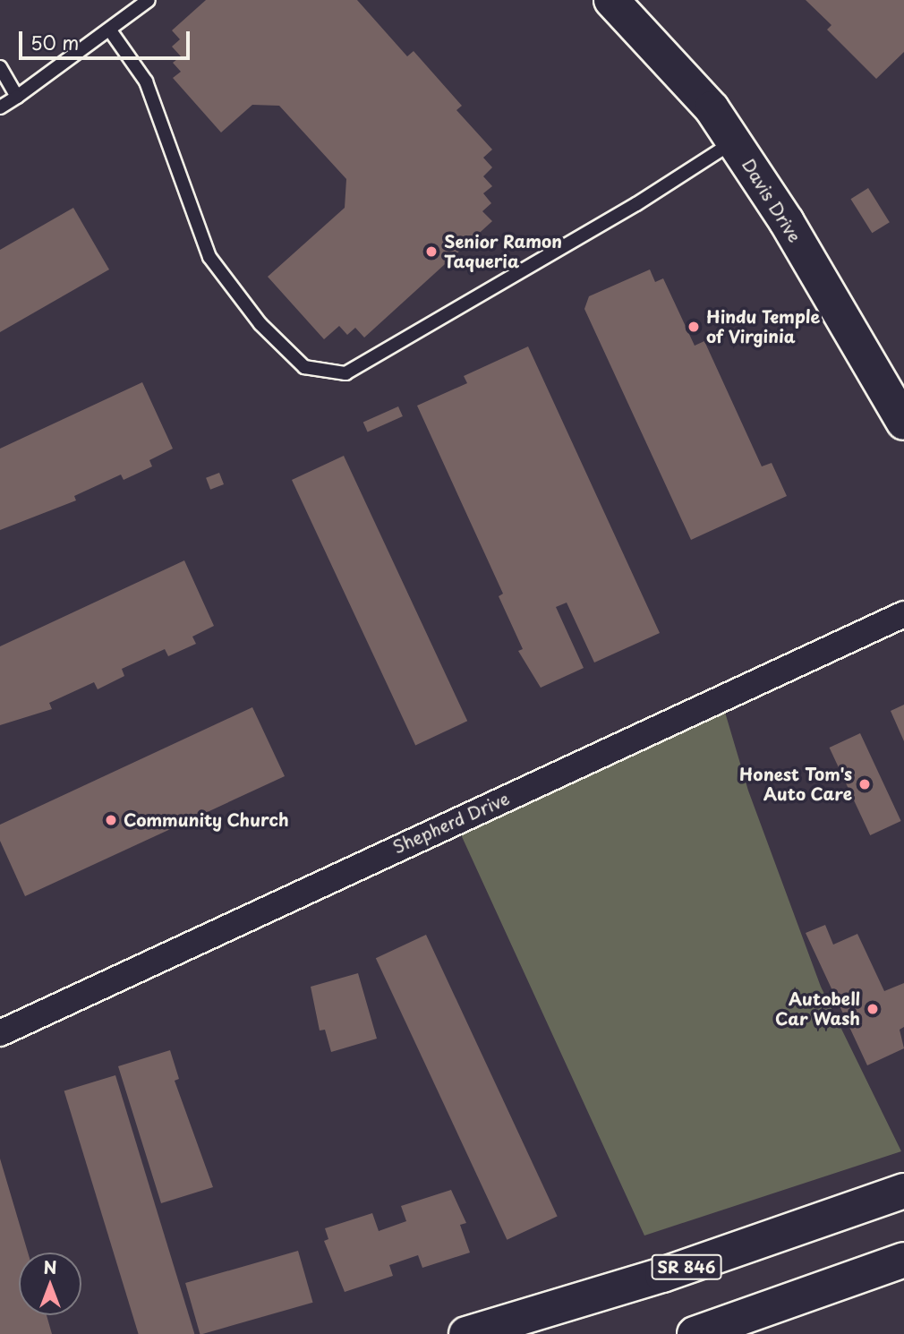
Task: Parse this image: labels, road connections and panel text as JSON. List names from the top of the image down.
{
  "streets": {
    "main road": ["Davis Drive", "SR 846"],
    "street": ["Shepherd Drive"]
  },
  "places": [
    "Senior Ramon Taqueria",
    "Hindu Temple of Virginia",
    "Honest Tom's Auto Care",
    "Community Church",
    "Autobell Car Wash"
  ],
  "scale_bar": "50 m",
  "north": "top"
}
